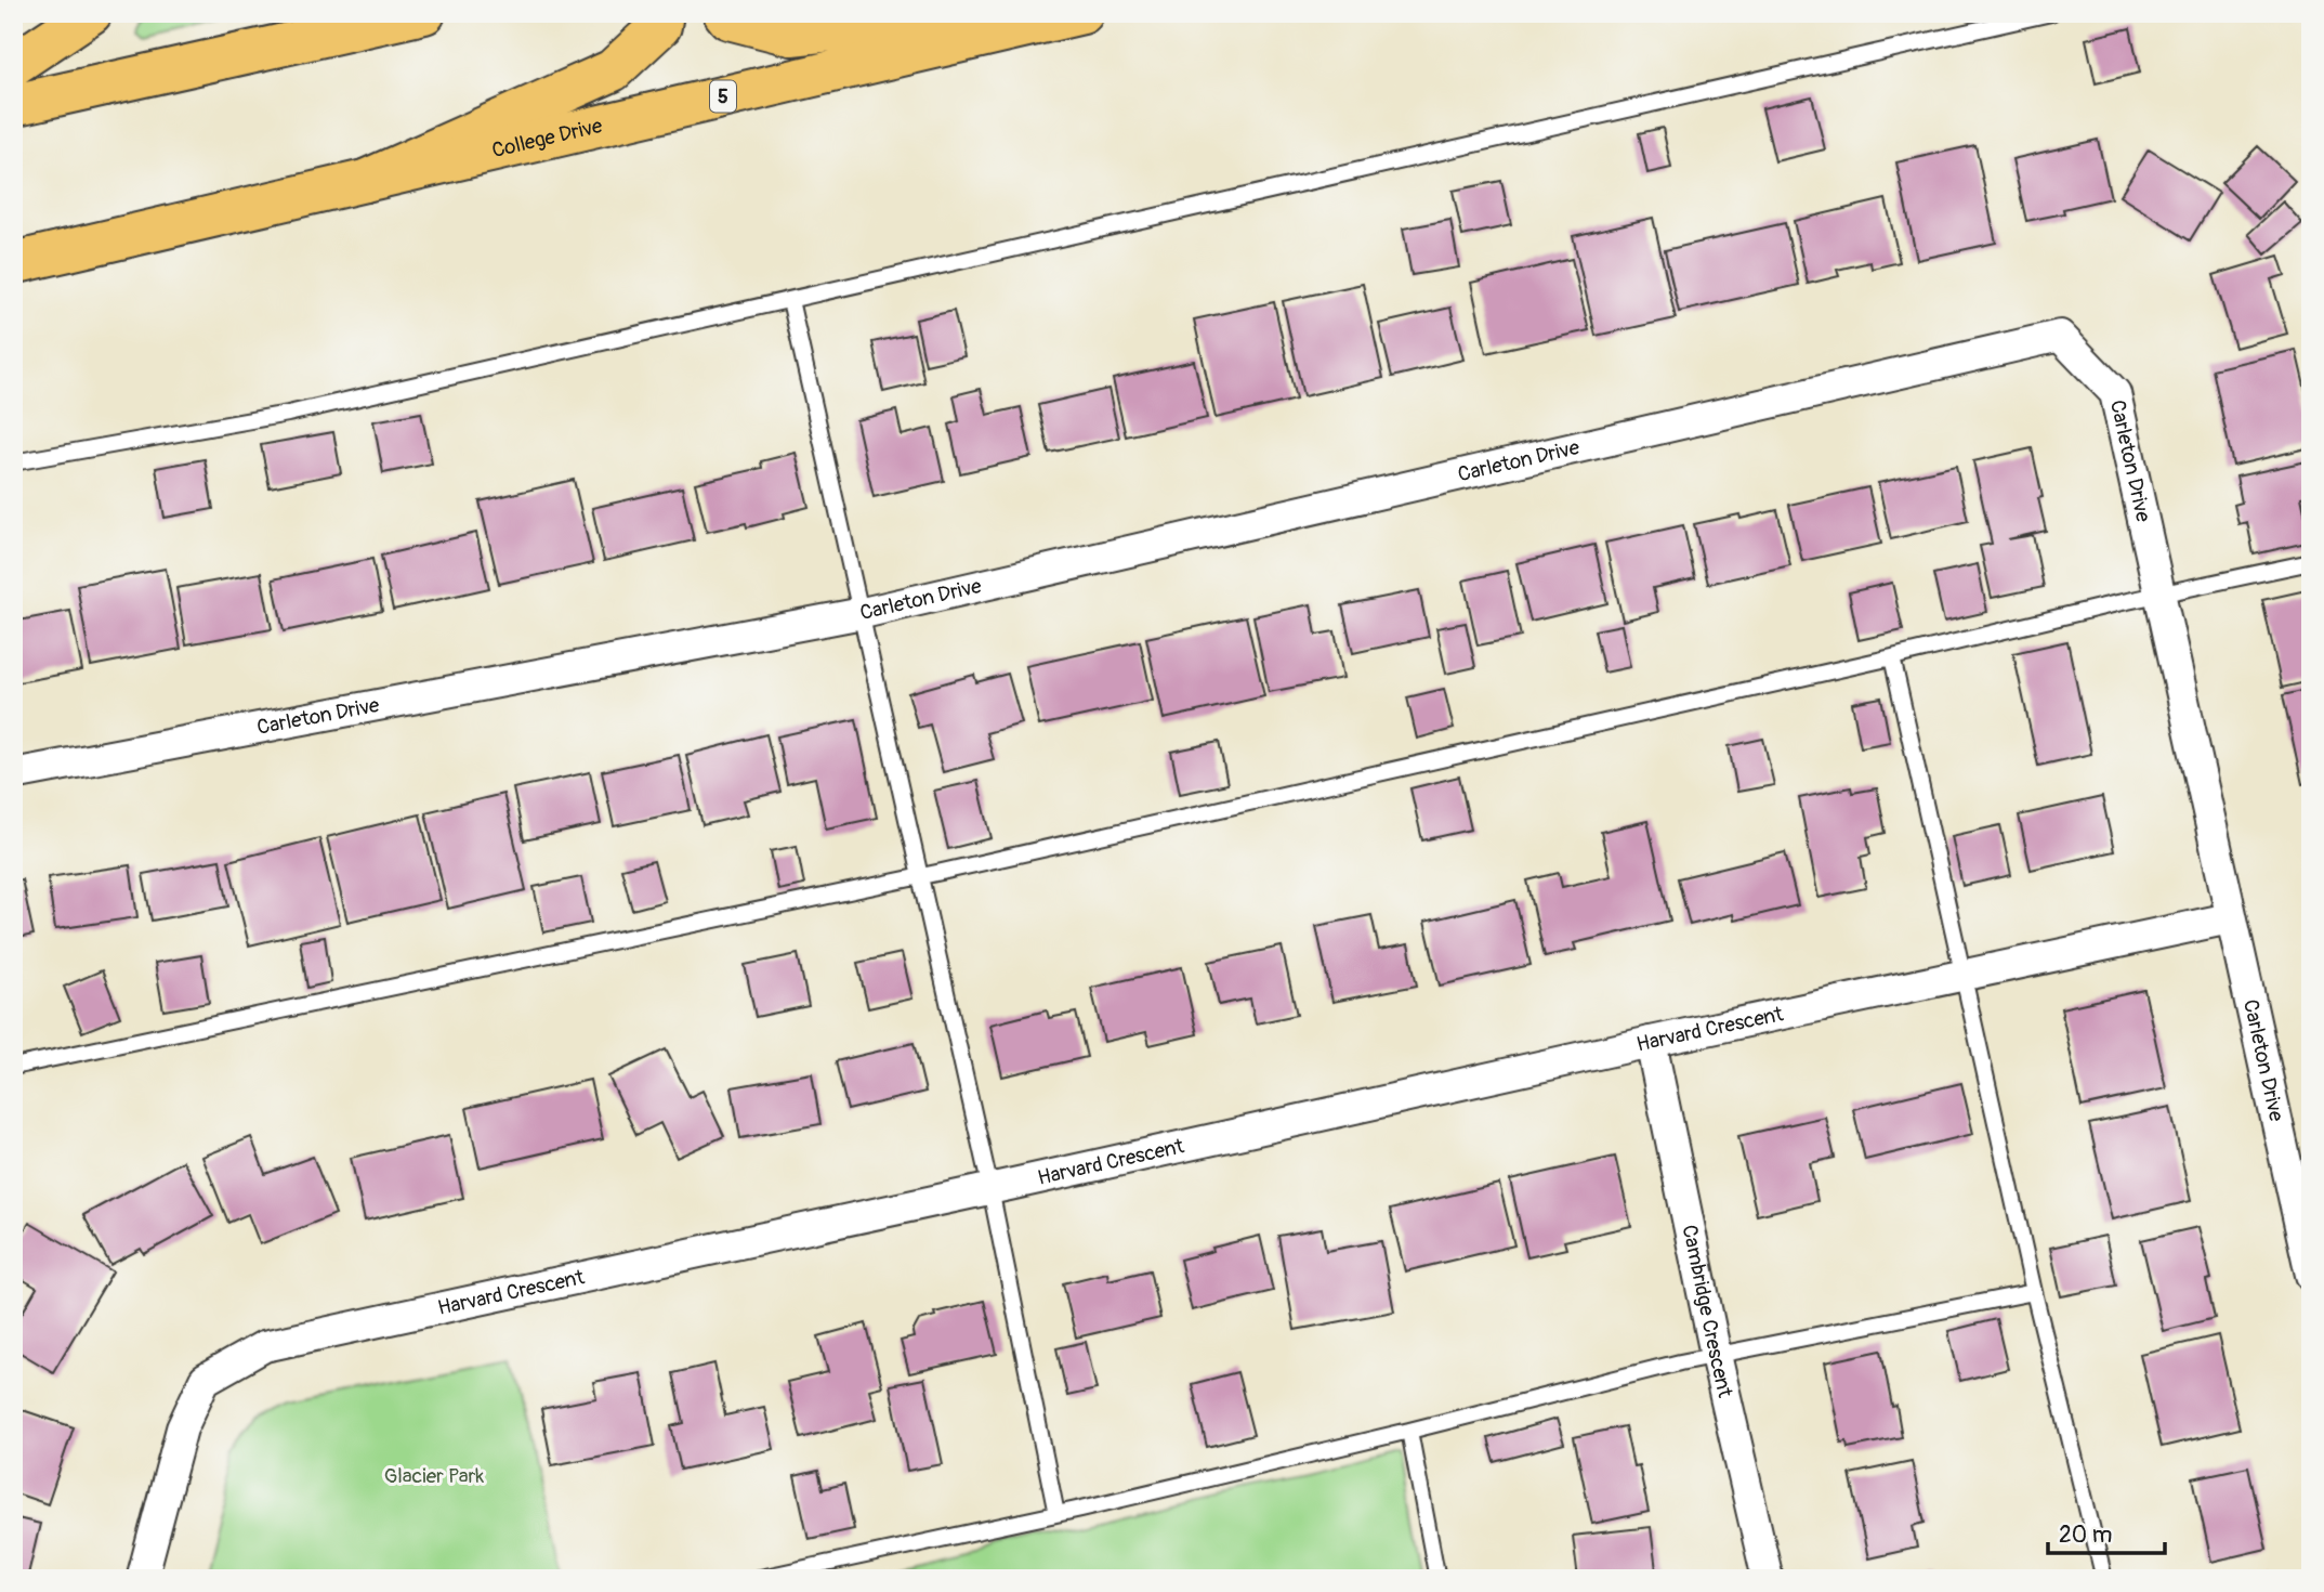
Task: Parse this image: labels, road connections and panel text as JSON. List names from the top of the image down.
{
  "streets": {
    "main road": ["5", "College Drive"],
    "street": ["Carleton Drive", "Harvard Crescent", "Cambridge Crescent"]
  },
  "crossings": [
    ["Carleton Drive", "Harvard Crescent"],
    ["Harvard Crescent", "Cambridge Crescent"]
  ],
  "parks": ["Glacier Park"],
  "scale_bar": "20 m"
}
